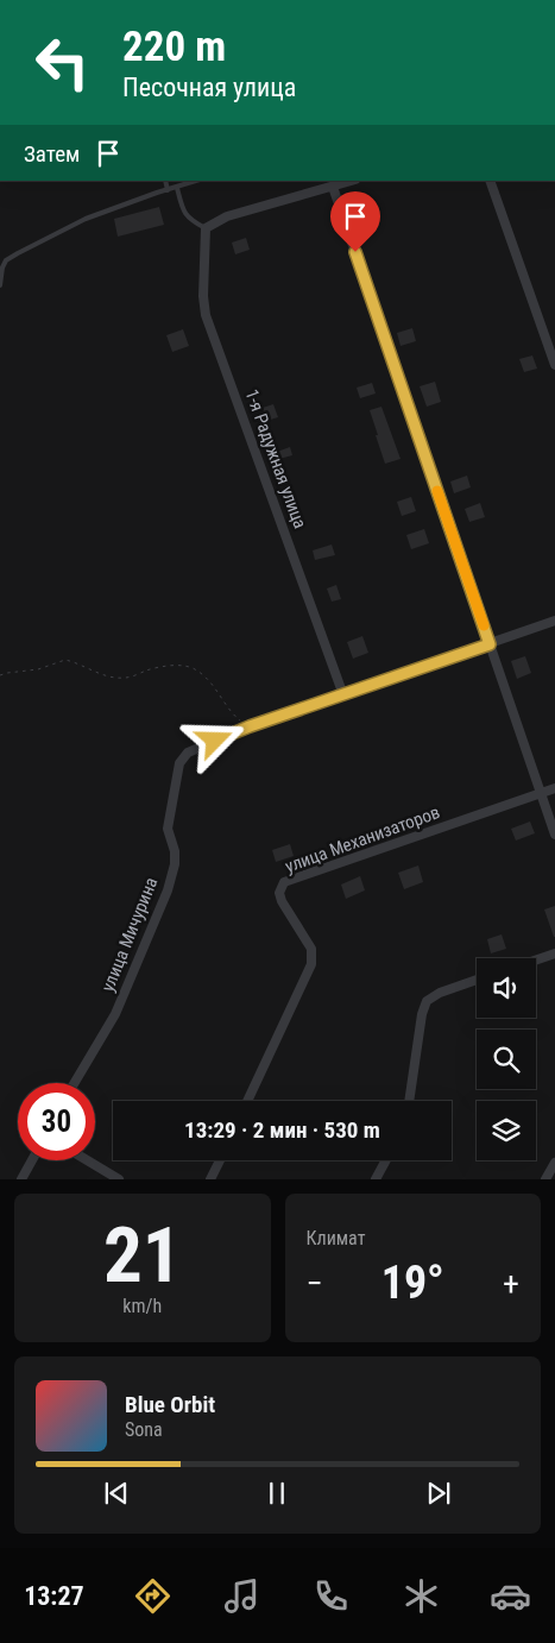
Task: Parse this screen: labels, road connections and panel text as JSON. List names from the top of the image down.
{
  "streets": {
    "street": ["1-я Радужная улица", "улица Механизаторов", "улица Мичурина"]
  },
  "page": {
    "turn": ["220 m", "Песочная улица"],
    "then": "Затем",
    "limit": "30",
    "trip": "13:29 · 2 мин · 530 m",
    "tile": [
      ["21", "km/h"],
      "Климат"
    ],
    "heat": ["−", "19°", "+"],
    "song": ["Blue Orbit", "Sona"],
    "tabs": "13:27"
  }
}
